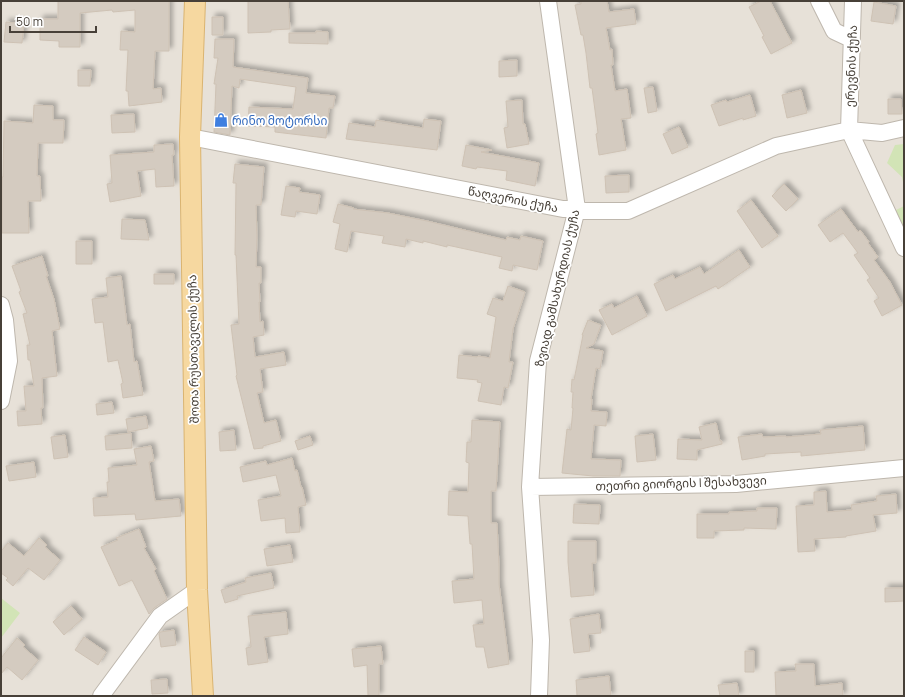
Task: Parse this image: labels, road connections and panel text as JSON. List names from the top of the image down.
{
  "streets": {
    "main road": ["შოთა რუსთაველის ქუჩა"],
    "street": [
      "ერევნის ქუჩა",
      "წაღვერის ქუჩა",
      "ზვიად გამსახურდიას ქუჩა",
      "თეთრი გიორგის I შესახვევი"
    ]
  },
  "crossings": [
    ["ერევნის ქუჩა", "წაღვერის ქუჩა"],
    ["წაღვერის ქუჩა", "ზვიად გამსახურდიას ქუჩა"],
    ["წაღვერის ქუჩა", "შოთა რუსთაველის ქუჩა"],
    ["ზვიად გამსახურდიას ქუჩა", "თეთრი გიორგის I შესახვევი"]
  ],
  "places": {
    "shop": ["რინო მოტორსი"]
  },
  "scale_bar": "50 m"
}
